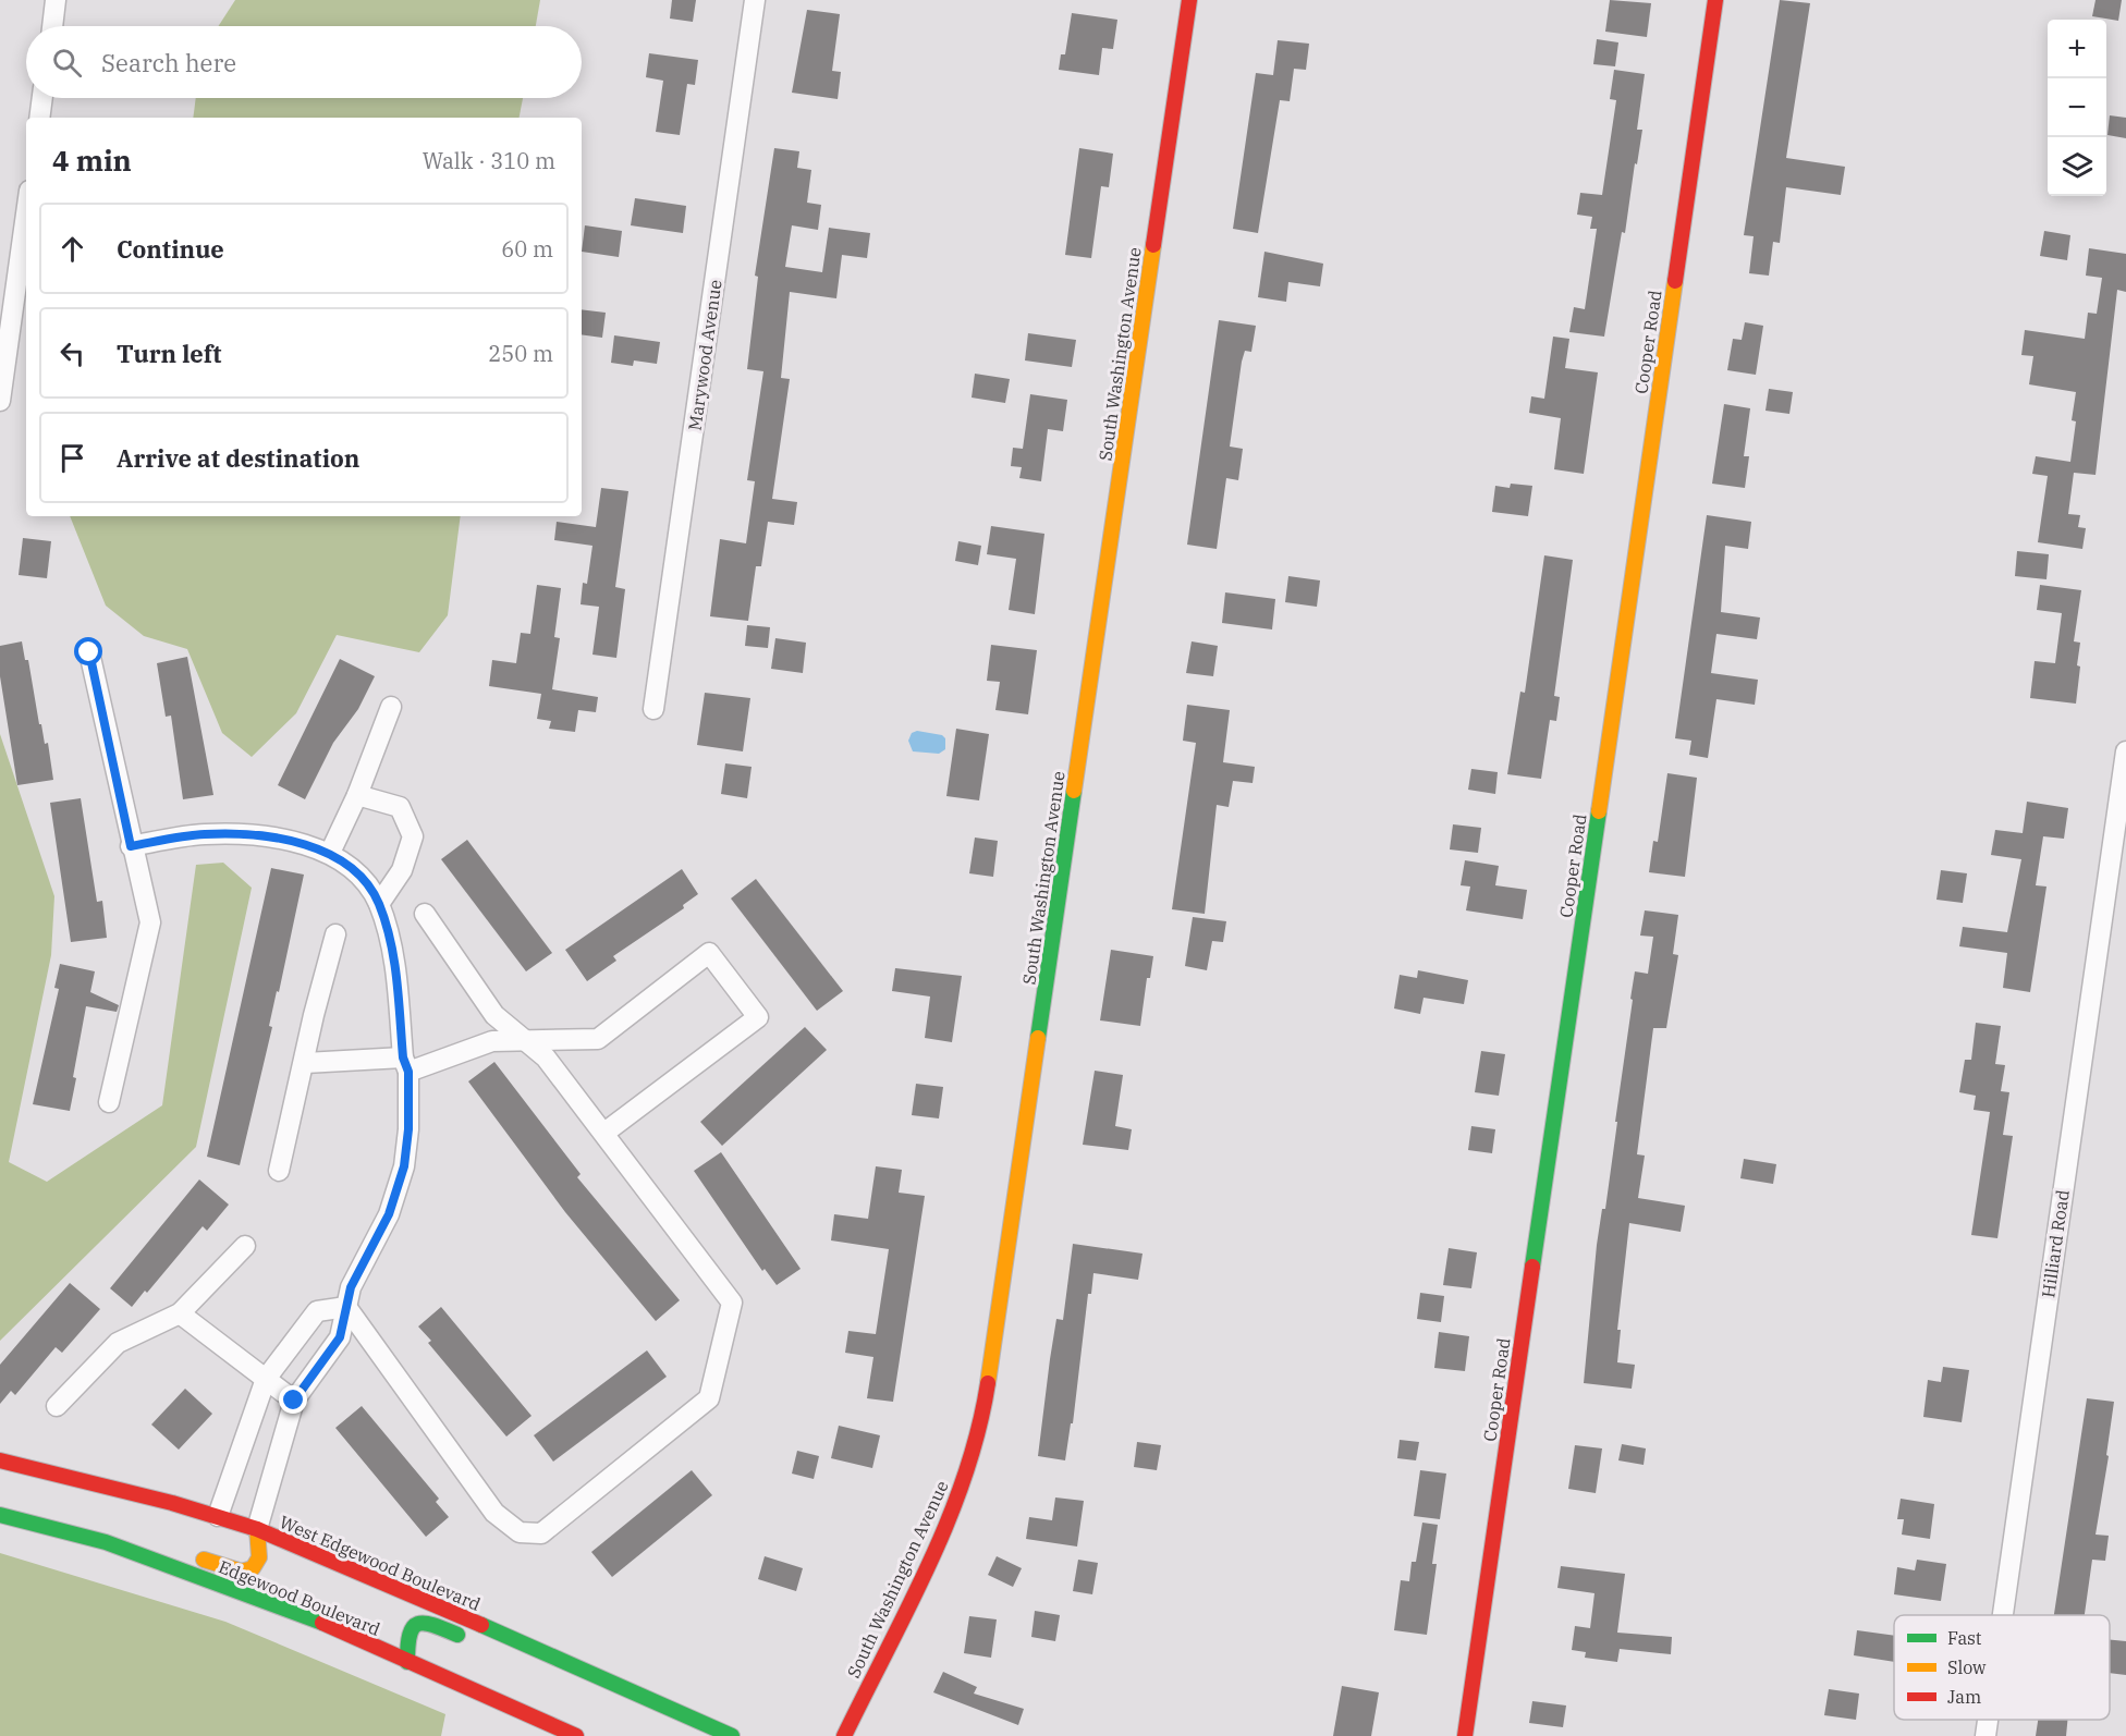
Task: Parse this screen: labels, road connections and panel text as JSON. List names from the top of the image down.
{
  "streets": {
    "street": [
      "Cooper Road",
      "South Washington Avenue",
      "Marywood Avenue",
      "Hilliard Road",
      "West Edgewood Boulevard",
      "Edgewood Boulevard"
    ]
  },
  "legend": ["Fast", "Slow", "Jam"],
  "page": {
    "map_buttons": ["+", "−"],
    "search": "Search here",
    "heading": ["4 min", "Walk · 310 m"],
    "list": [
      ["Continue", "60 m"],
      ["Turn left", "250 m"],
      "Arrive at destination"
    ]
  }
}
